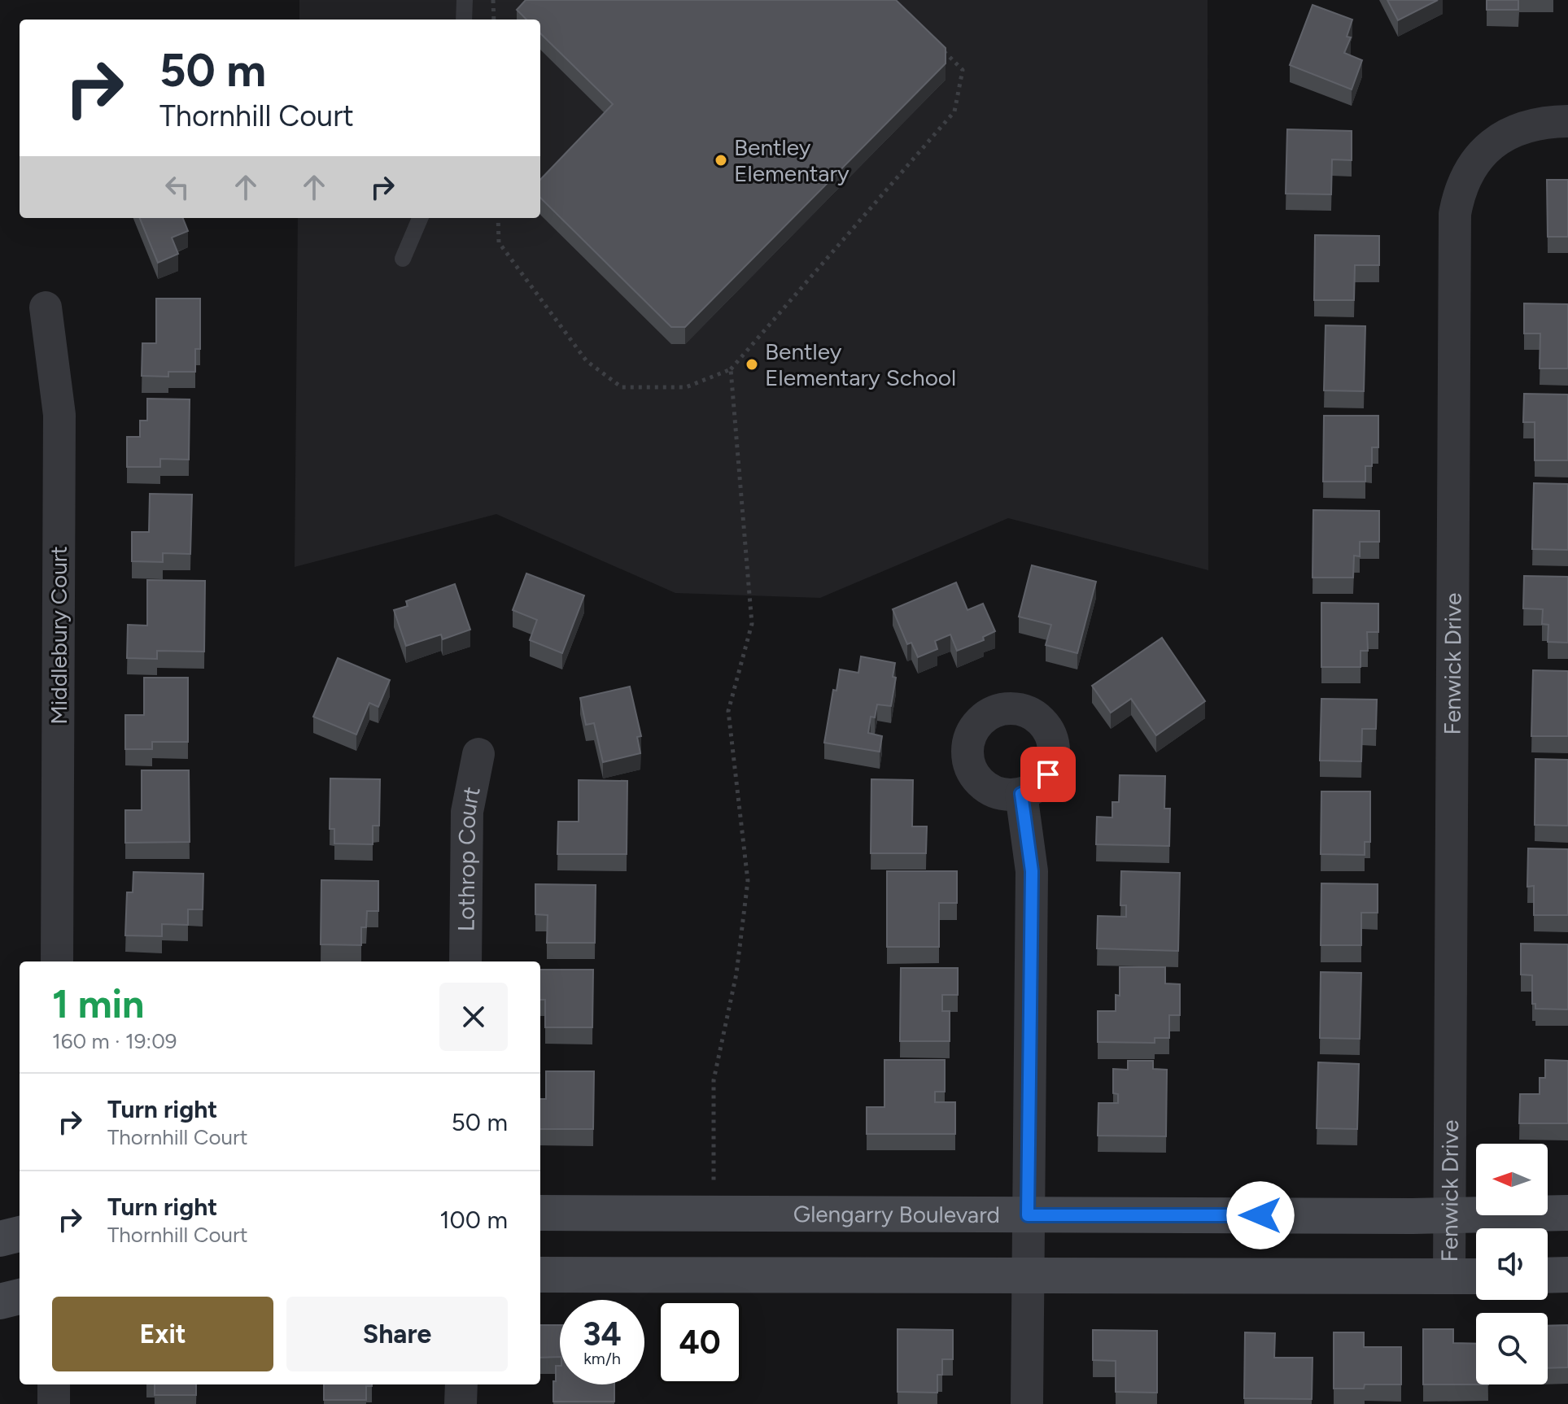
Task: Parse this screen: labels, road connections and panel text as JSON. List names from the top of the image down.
{
  "streets": {
    "street": [
      "Middlebury Court",
      "Fenwick Drive",
      "Lothrop Court",
      "Glengarry Boulevard"
    ]
  },
  "crossings": [
    ["Fenwick Drive", "Glengarry Boulevard"]
  ],
  "places": ["Bentley Elementary", "Bentley Elementary School"],
  "north": "left",
  "page": {
    "turn": ["50 m", "Thornhill Court"],
    "heading": ["1 min", "160 m · 19:09"],
    "list": [
      {
        "name": "Turn right",
        "note": "Thornhill Court",
        "value": "50 m"
      },
      {
        "name": "Turn right",
        "note": "Thornhill Court",
        "value": "100 m"
      }
    ],
    "buttons": ["Exit", "Share"],
    "speed": "34 km/h",
    "limit": "40"
  }
}
